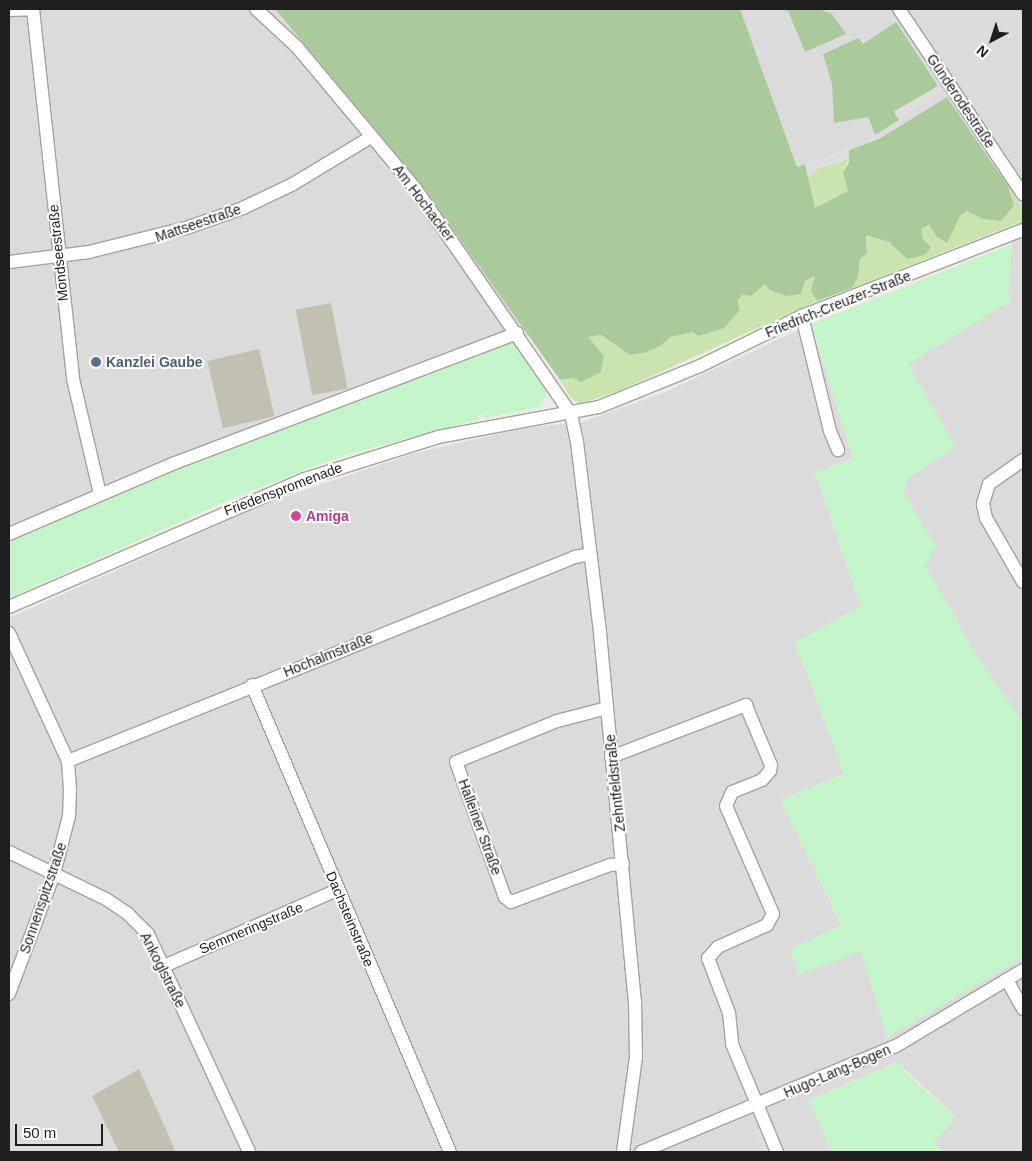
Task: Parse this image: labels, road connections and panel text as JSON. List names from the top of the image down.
{
  "streets": {
    "street": [
      "Günderodestraße",
      "Am Hochacker",
      "Mattseestraße",
      "Mondseestraße",
      "Friedrich-Creuzer-Straße",
      "Friedenspromenade",
      "Hochalmstraße",
      "Zehntfeldstraße",
      "Halleiner Straße",
      "Sonnenspitzstraße",
      "Dachsteinstraße",
      "Semmeringstraße",
      "Ankoglstraße",
      "Hugo-Lang-Bogen"
    ]
  },
  "crossings": [
    ["Am Hochacker", "Mattseestraße"],
    ["Am Hochacker", "Friedrich-Creuzer-Straße"],
    ["Am Hochacker", "Friedenspromenade"],
    ["Am Hochacker", "Zehntfeldstraße"],
    ["Mattseestraße", "Mondseestraße"],
    ["Friedrich-Creuzer-Straße", "Friedenspromenade"],
    ["Friedrich-Creuzer-Straße", "Zehntfeldstraße"],
    ["Friedenspromenade", "Zehntfeldstraße"],
    ["Hochalmstraße", "Zehntfeldstraße"],
    ["Hochalmstraße", "Sonnenspitzstraße"],
    ["Hochalmstraße", "Dachsteinstraße"],
    ["Zehntfeldstraße", "Halleiner Straße"],
    ["Sonnenspitzstraße", "Ankoglstraße"],
    ["Dachsteinstraße", "Semmeringstraße"],
    ["Semmeringstraße", "Ankoglstraße"]
  ],
  "places": ["Kanzlei Gaube", "Amiga"],
  "scale_bar": "50 m",
  "north": "bottom left"
}
